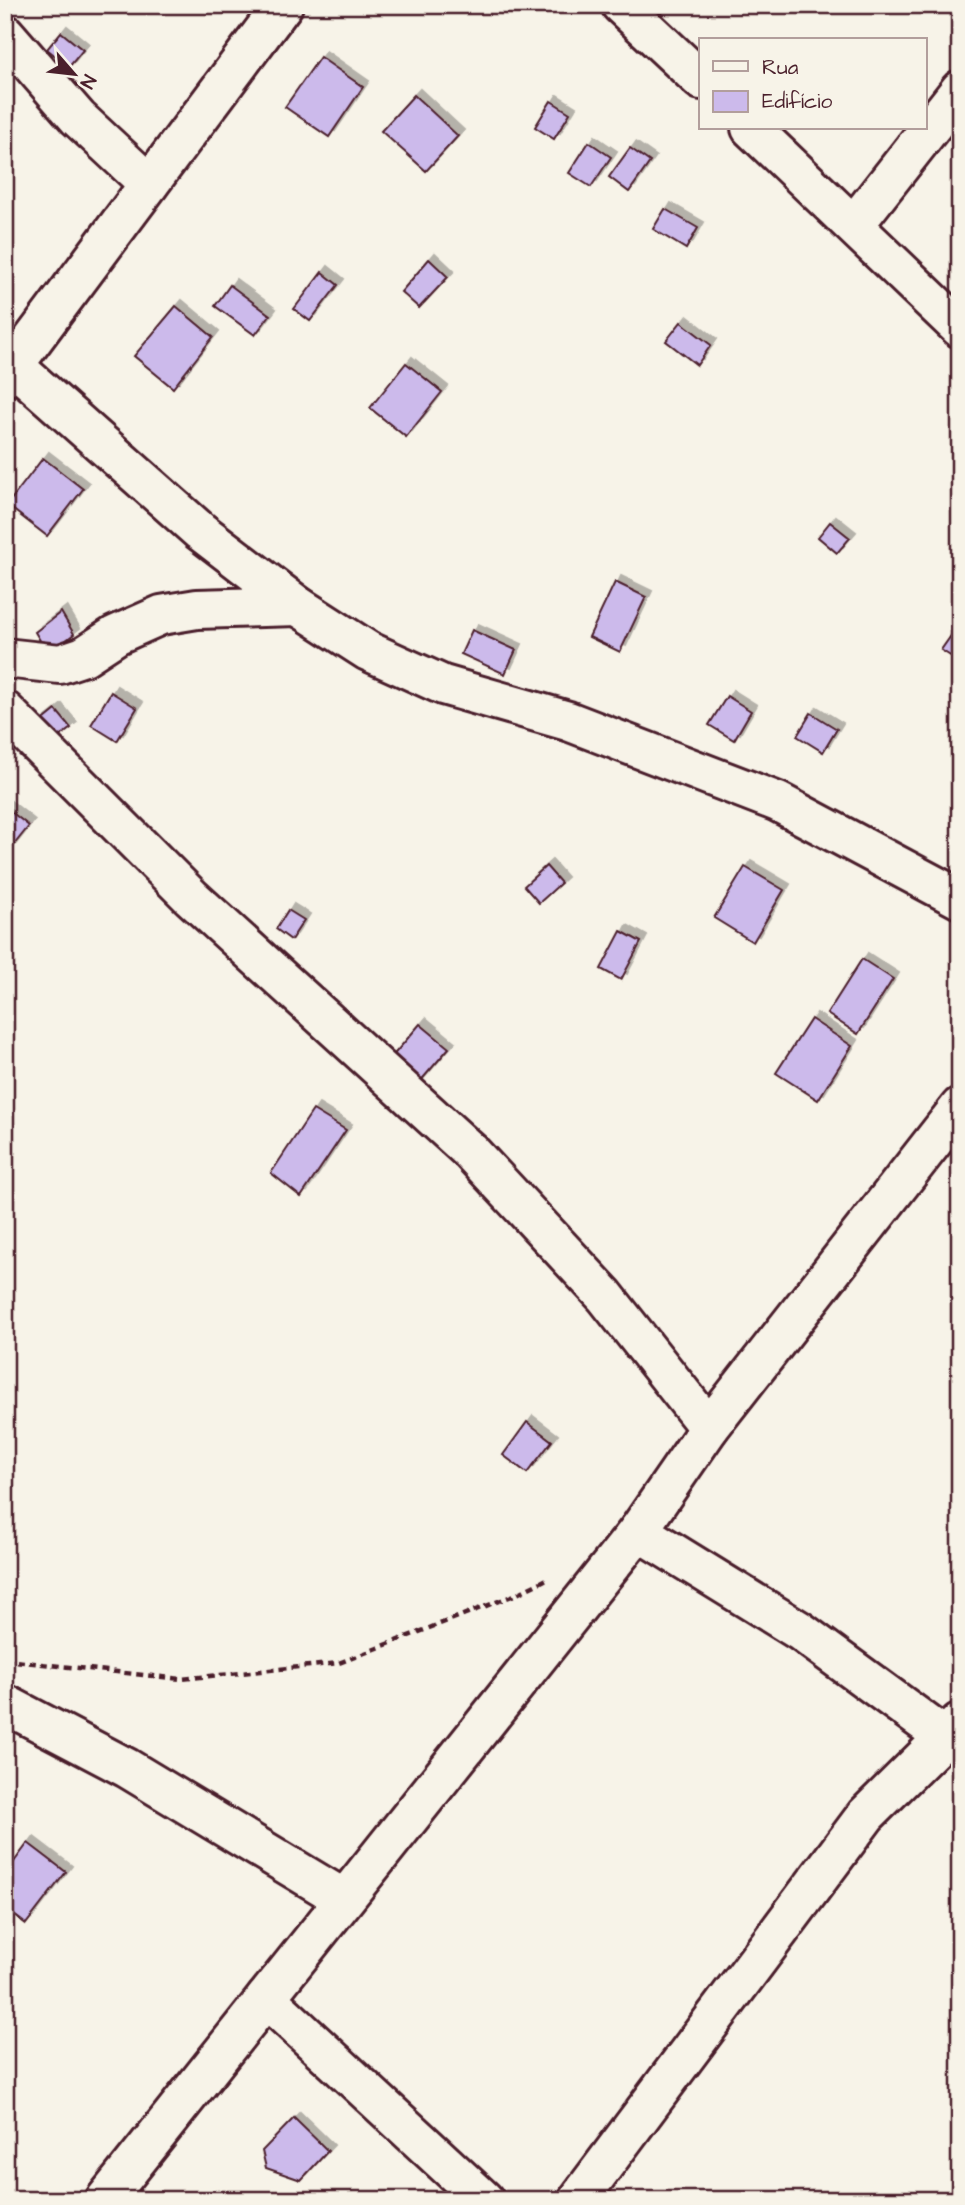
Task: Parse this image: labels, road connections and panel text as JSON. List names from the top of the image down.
{
  "legend": ["Rua", "Edifício"],
  "north": "bottom right"
}
